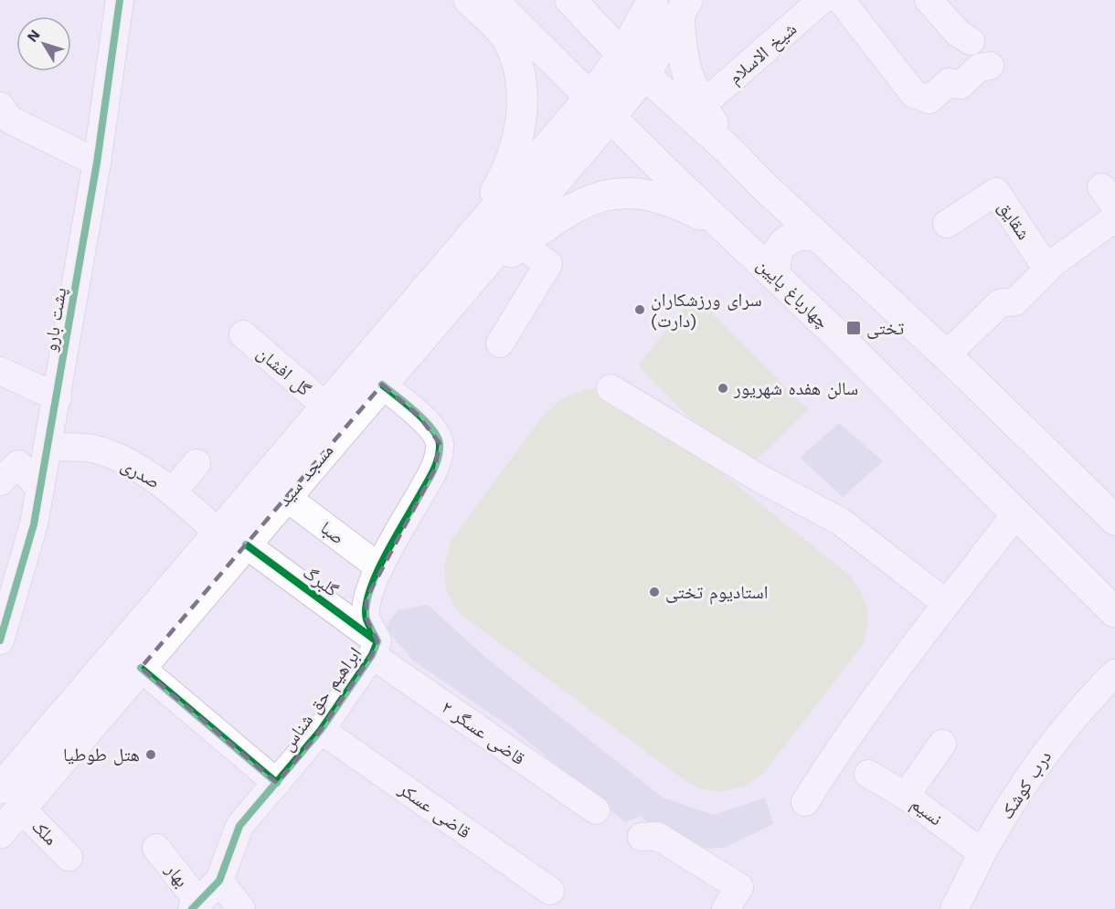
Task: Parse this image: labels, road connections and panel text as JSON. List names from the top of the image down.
{
  "streets": {
    "main road": ["چهارباغ پایین", "مسجد سید"],
    "street": [
      "شیخ الاسلام",
      "شقایق",
      "پشت بارو",
      "گل افشان",
      "صدری",
      "صبا",
      "گلبرگ",
      "ابراهیم حق شناس",
      "قاضی عسگر ۲",
      "درب کوشک",
      "قاضی عسکر",
      "نسیم",
      "ملک",
      "بهار"
    ]
  },
  "crossings": [
    ["چهارباغ پایین", "مسجد سید"],
    ["پشت بارو", "صدری"],
    ["گل افشان", "مسجد سید"],
    ["صدری", "مسجد سید"],
    ["مسجد سید", "صبا"],
    ["مسجد سید", "گلبرگ"],
    ["مسجد سید", "ابراهیم حق شناس"],
    ["مسجد سید", "ملک"],
    ["صبا", "ابراهیم حق شناس"],
    ["گلبرگ", "ابراهیم حق شناس"],
    ["گلبرگ", "قاضی عسگر ۲"],
    ["ابراهیم حق شناس", "قاضی عسگر ۲"],
    ["ابراهیم حق شناس", "قاضی عسکر"],
    ["ابراهیم حق شناس", "بهار"],
    ["درب کوشک", "نسیم"]
  ],
  "places": {
    "other": [
      "سرای ورزشکاران (دارت)",
      "سالن هفده شهریور",
      "استادیوم تختی",
      "هتل طوطیا"
    ],
    "transit": ["تختی"]
  },
  "north": "top left"
}
